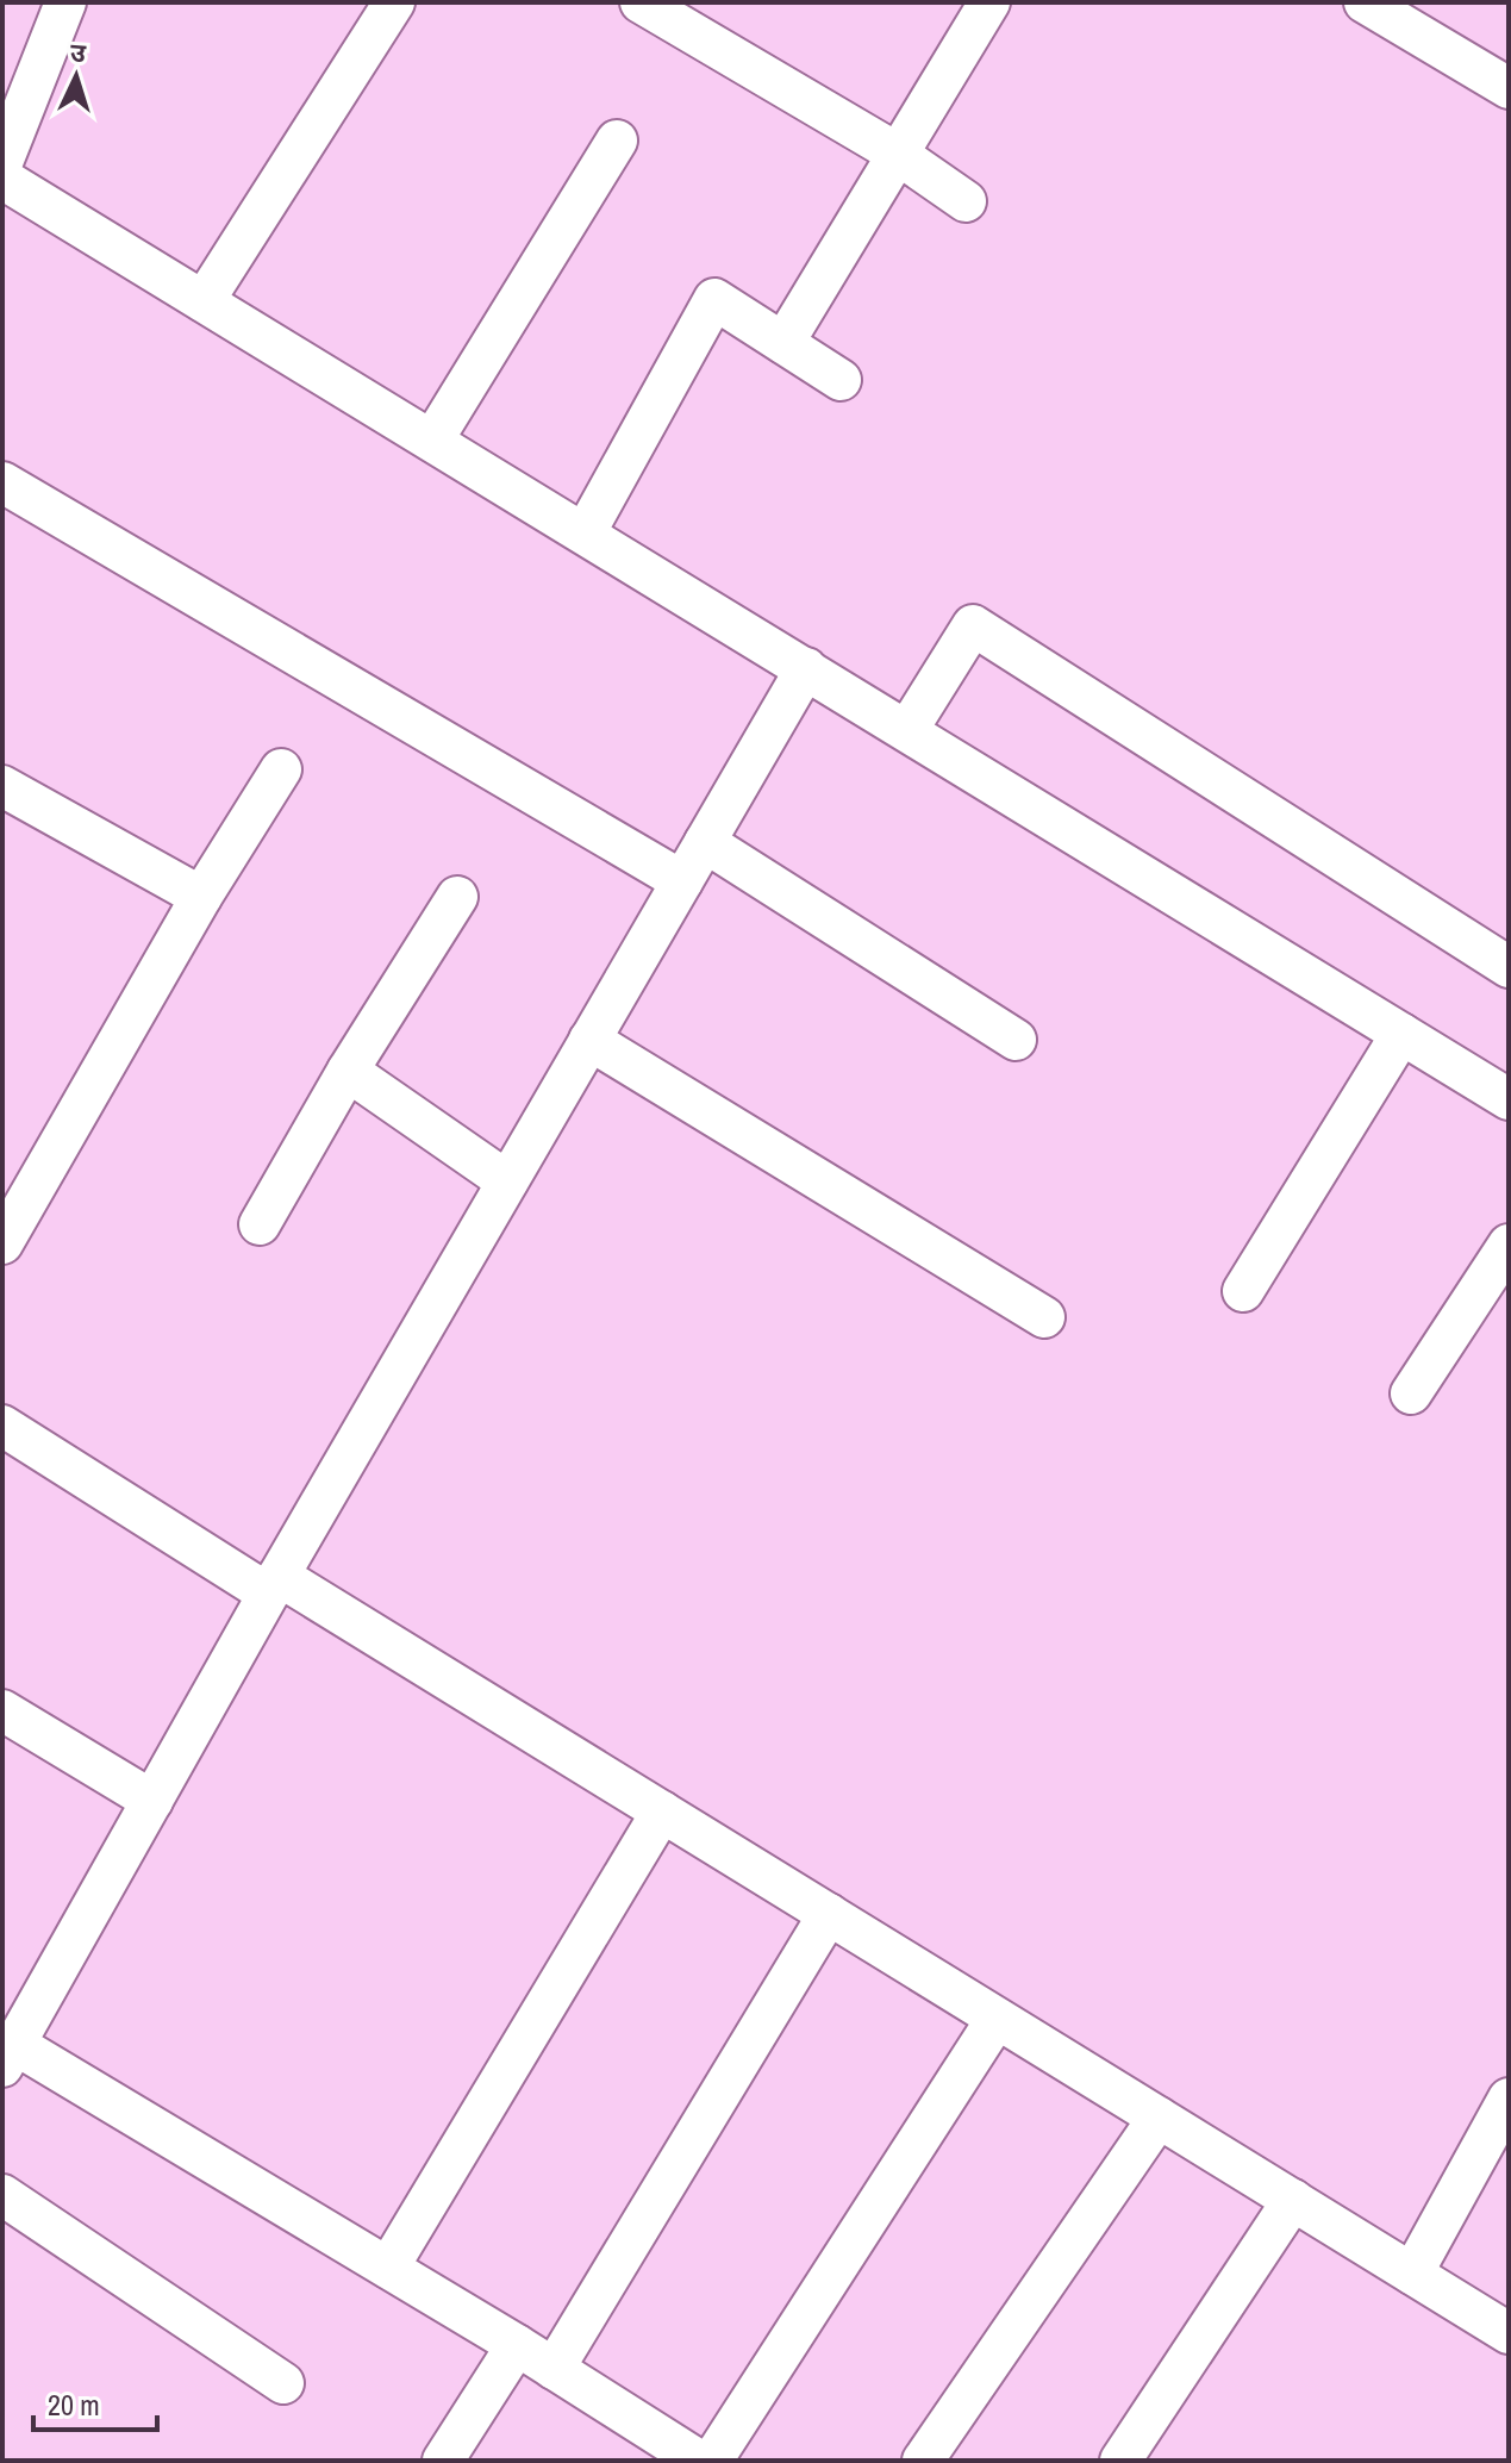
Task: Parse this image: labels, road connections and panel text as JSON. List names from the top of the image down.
{
  "scale_bar": "20 m",
  "north": "top"
}
